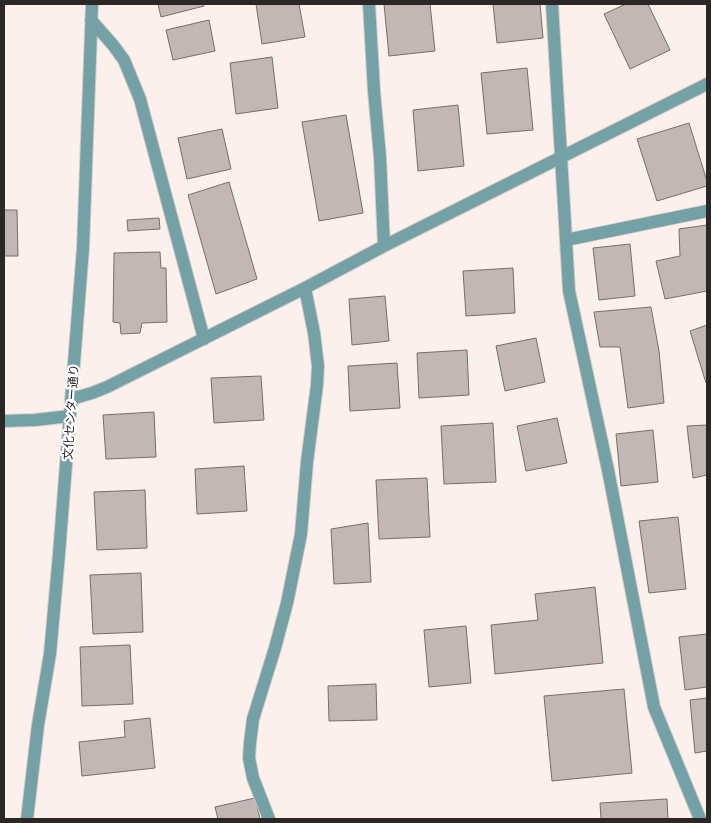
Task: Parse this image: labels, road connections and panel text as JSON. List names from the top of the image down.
{
  "streets": {
    "street": ["文化センター通り"]
  }
}
